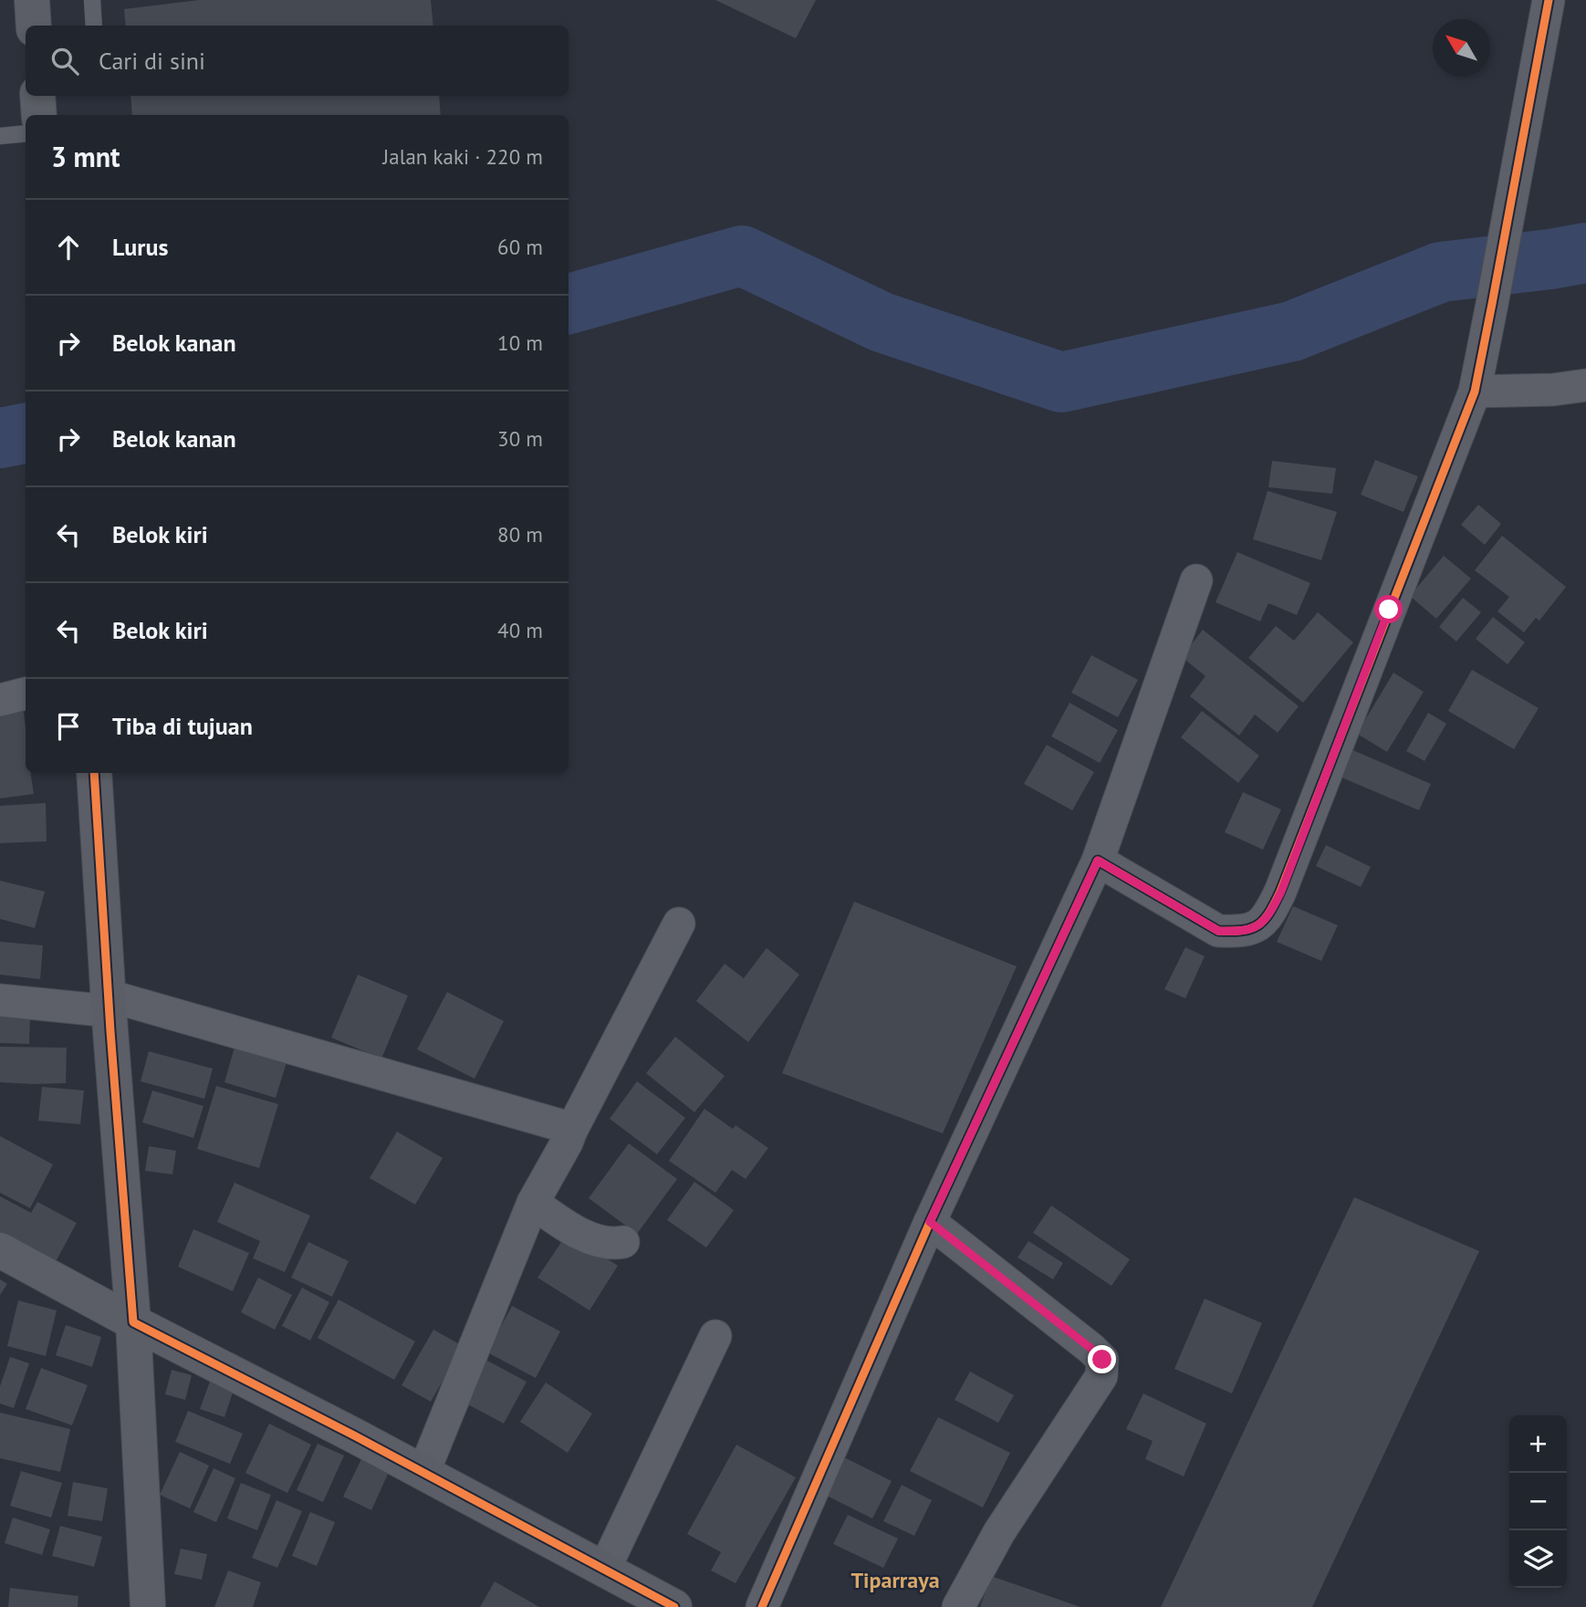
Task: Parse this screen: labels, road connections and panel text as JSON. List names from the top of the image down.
{
  "districts": ["Tiparraya"],
  "north": "top left",
  "page": {
    "search": "Cari di sini",
    "heading": ["3 mnt", "Jalan kaki · 220 m"],
    "list": [
      ["Lurus", "60 m"],
      ["Belok kanan", "10 m"],
      ["Belok kanan", "30 m"],
      ["Belok kiri", "80 m"],
      ["Belok kiri", "40 m"],
      "Tiba di tujuan"
    ],
    "map_buttons": ["+", "−"]
  }
}
